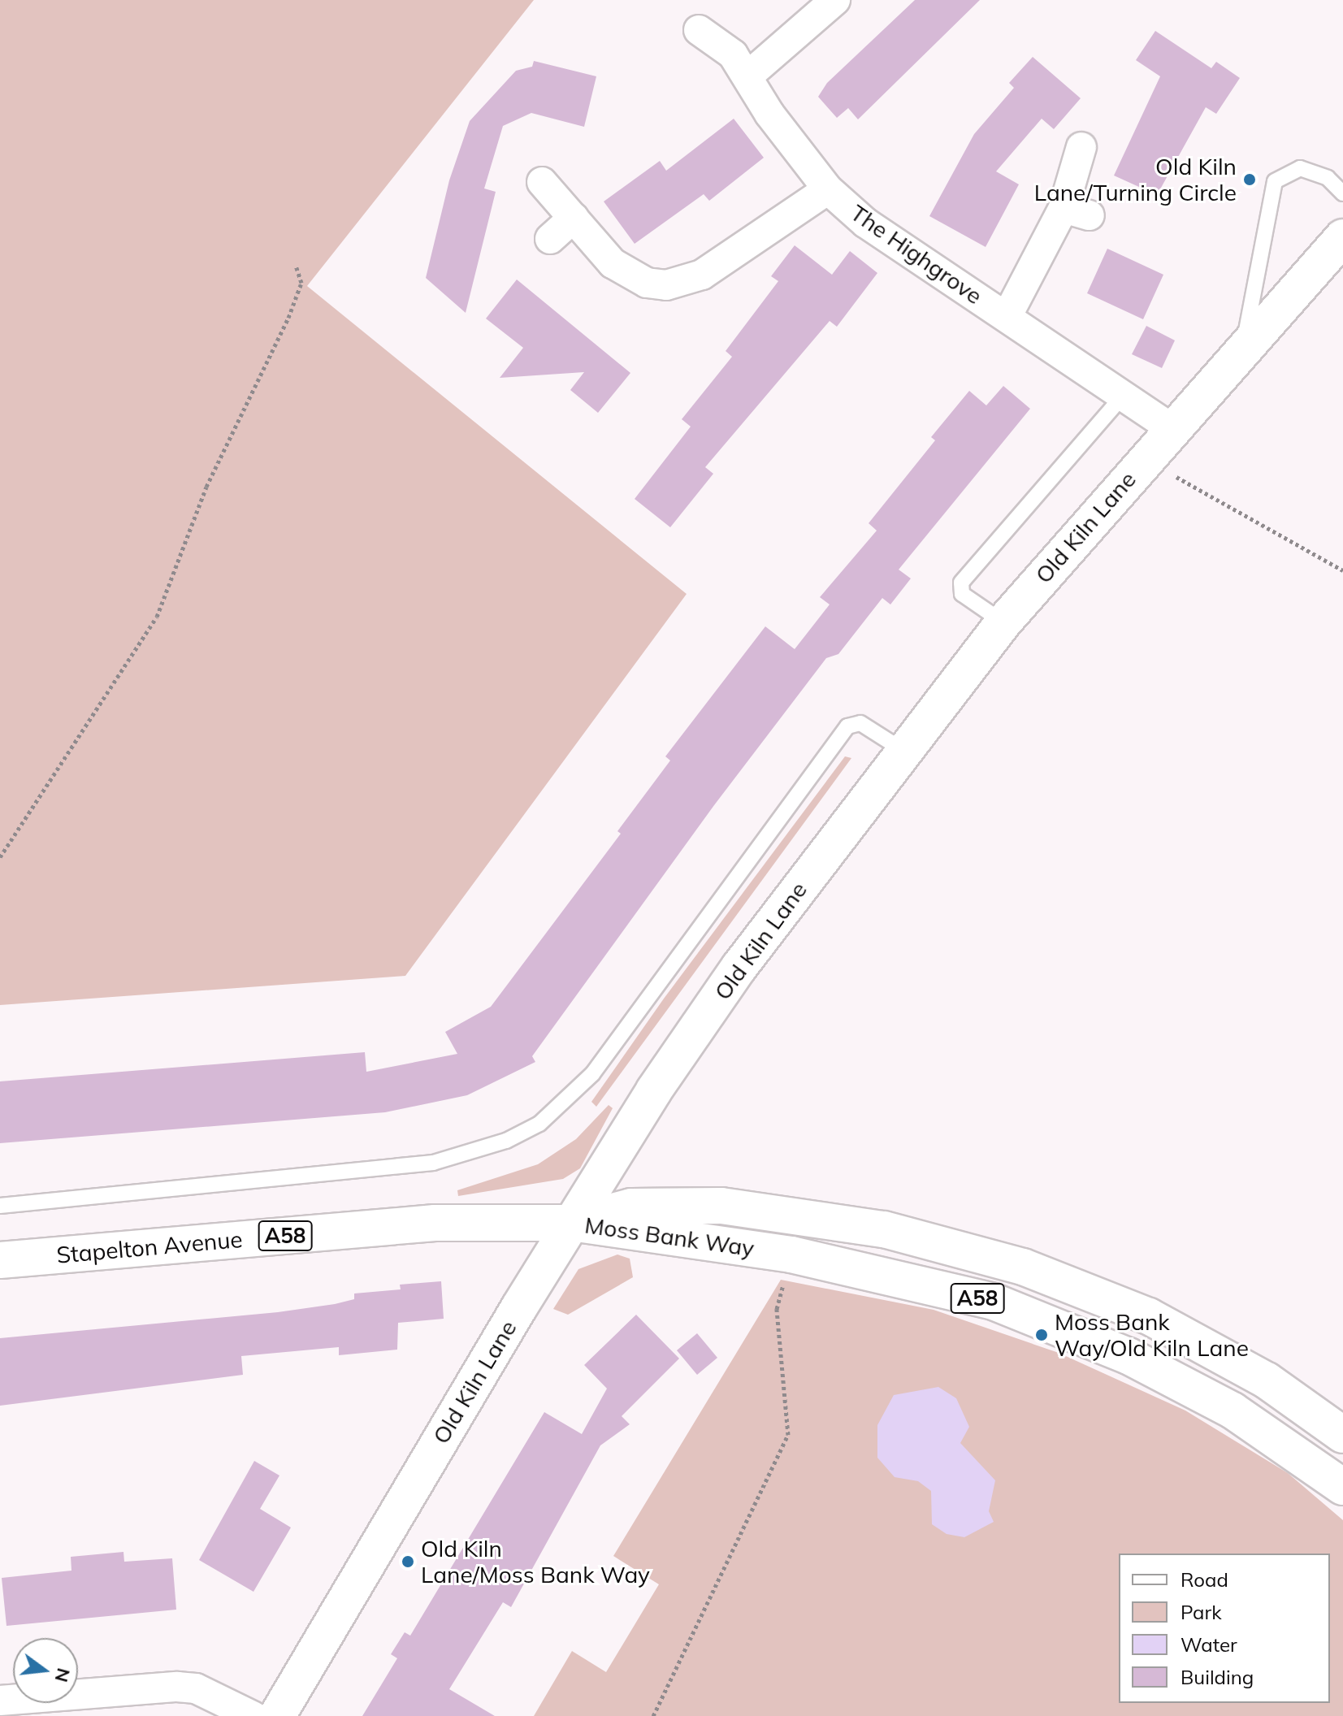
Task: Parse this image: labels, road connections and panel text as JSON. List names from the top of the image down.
{
  "streets": {
    "main road": [
      "Old Kiln Lane",
      "A58",
      "Moss Bank Way",
      "Stapelton Avenue"
    ],
    "street": ["The Highgrove"]
  },
  "crossings": [
    ["The Highgrove", "Old Kiln Lane"],
    ["Old Kiln Lane", "Moss Bank Way"],
    ["Old Kiln Lane", "Stapelton Avenue"],
    ["Moss Bank Way", "Stapelton Avenue"]
  ],
  "places": ["Old Kiln Lane/Turning Circle", "Moss Bank Way/Old Kiln Lane", "Old Kiln Lane/Moss Bank Way"],
  "legend": [
    "Road",
    "Park",
    "Water",
    "Building"
  ],
  "north": "right"
}
